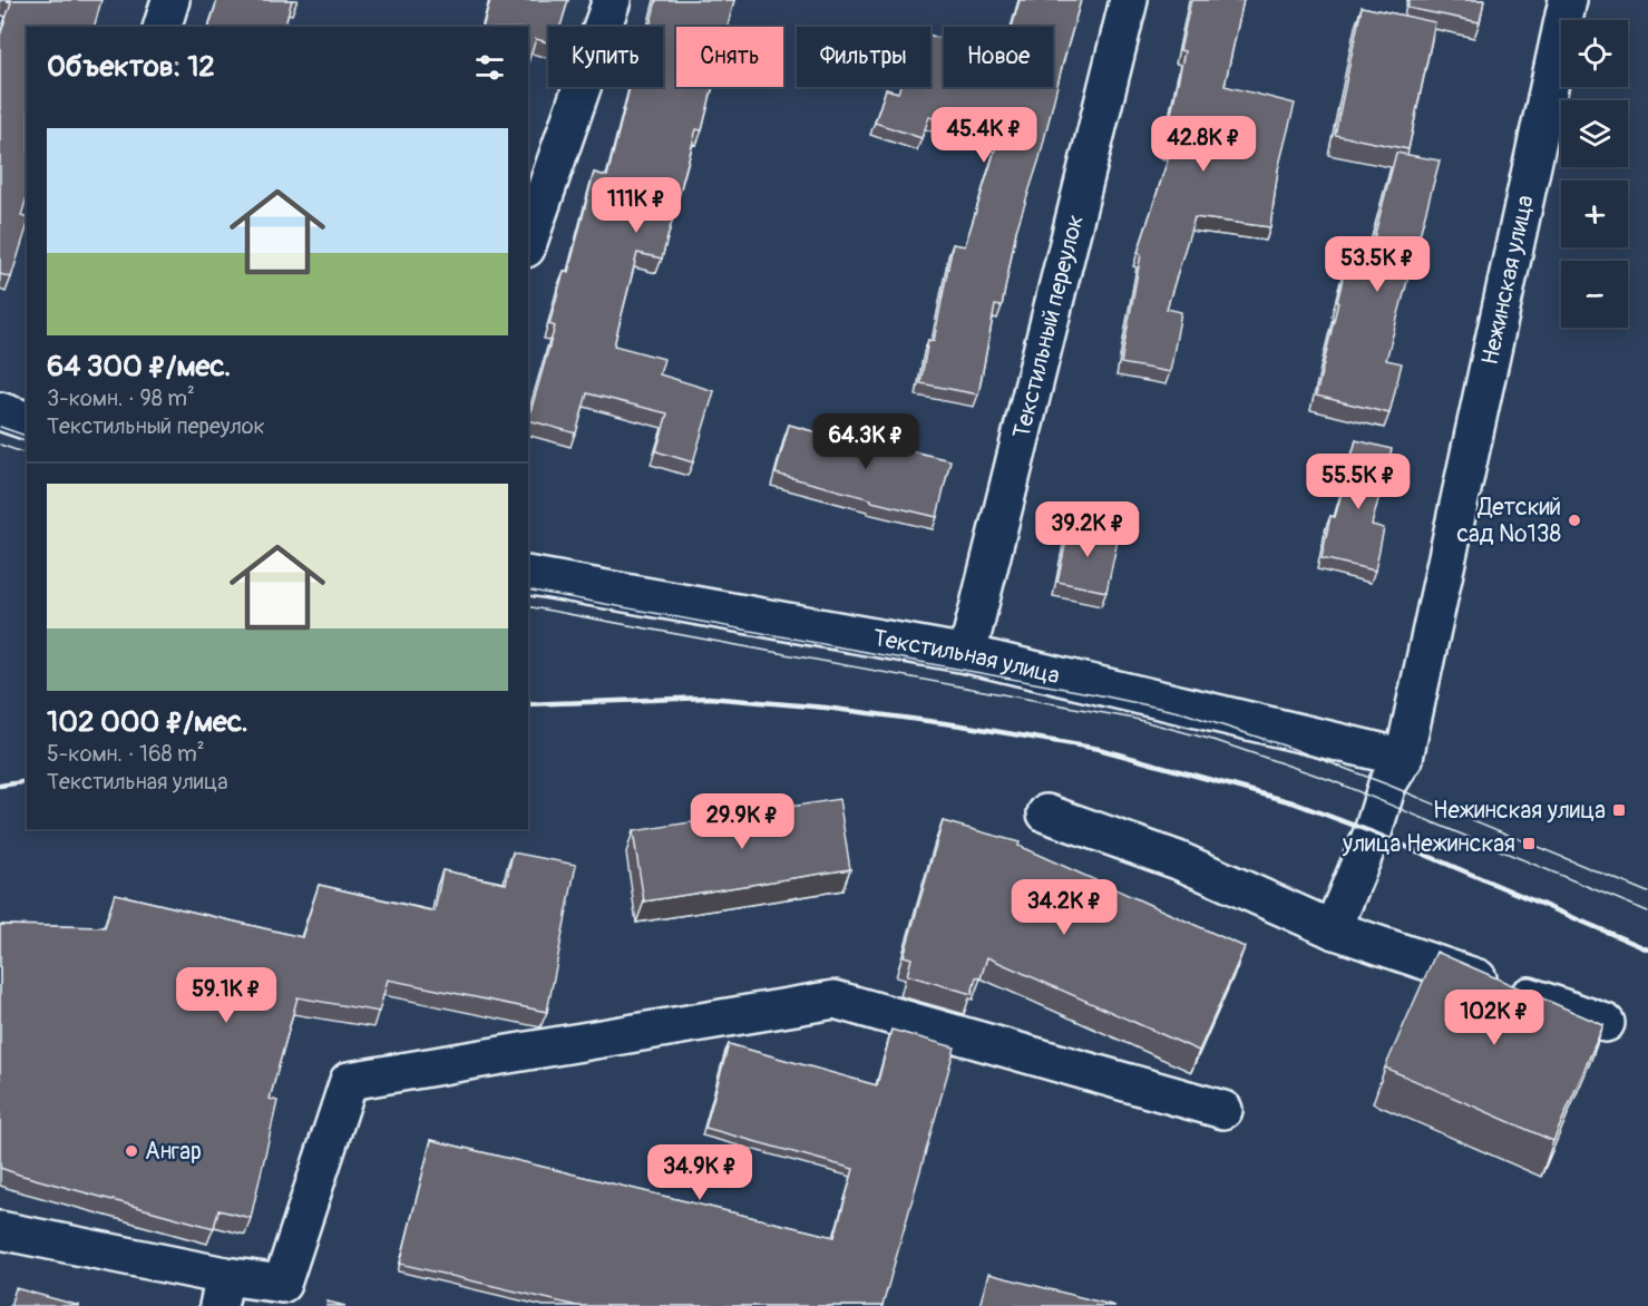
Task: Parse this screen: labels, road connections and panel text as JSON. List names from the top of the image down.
{
  "streets": {
    "street": ["Нежинская улица", "Текстильный переулок", "Текстильная улица"]
  },
  "crossings": [
    ["Нежинская улица", "Текстильная улица"],
    ["Текстильный переулок", "Текстильная улица"]
  ],
  "places": {
    "other": ["Детский сад №138", "Ангар"],
    "transit": ["Нежинская улица", "улица Нежинская"]
  },
  "page": {
    "map_buttons": ["+", "−"],
    "chip": [
      "Купить",
      "Снять",
      "Фильтры",
      "Новое"
    ],
    "heading": "Объектов: 12",
    "price": [
      "45.4K ₽",
      "42.8K ₽",
      "111K ₽",
      "53.5K ₽",
      "64.3K ₽",
      "55.5K ₽",
      "39.2K ₽",
      "29.9K ₽",
      "34.2K ₽",
      "59.1K ₽",
      "102K ₽",
      "34.9K ₽"
    ],
    "list": [
      {
        "name": "64 300 ₽/мес.",
        "note": "3-комн. · 98 m² · Текстильный переулок"
      },
      {
        "name": "102 000 ₽/мес.",
        "note": "5-комн. · 168 m² · Текстильная улица"
      }
    ]
  }
}
